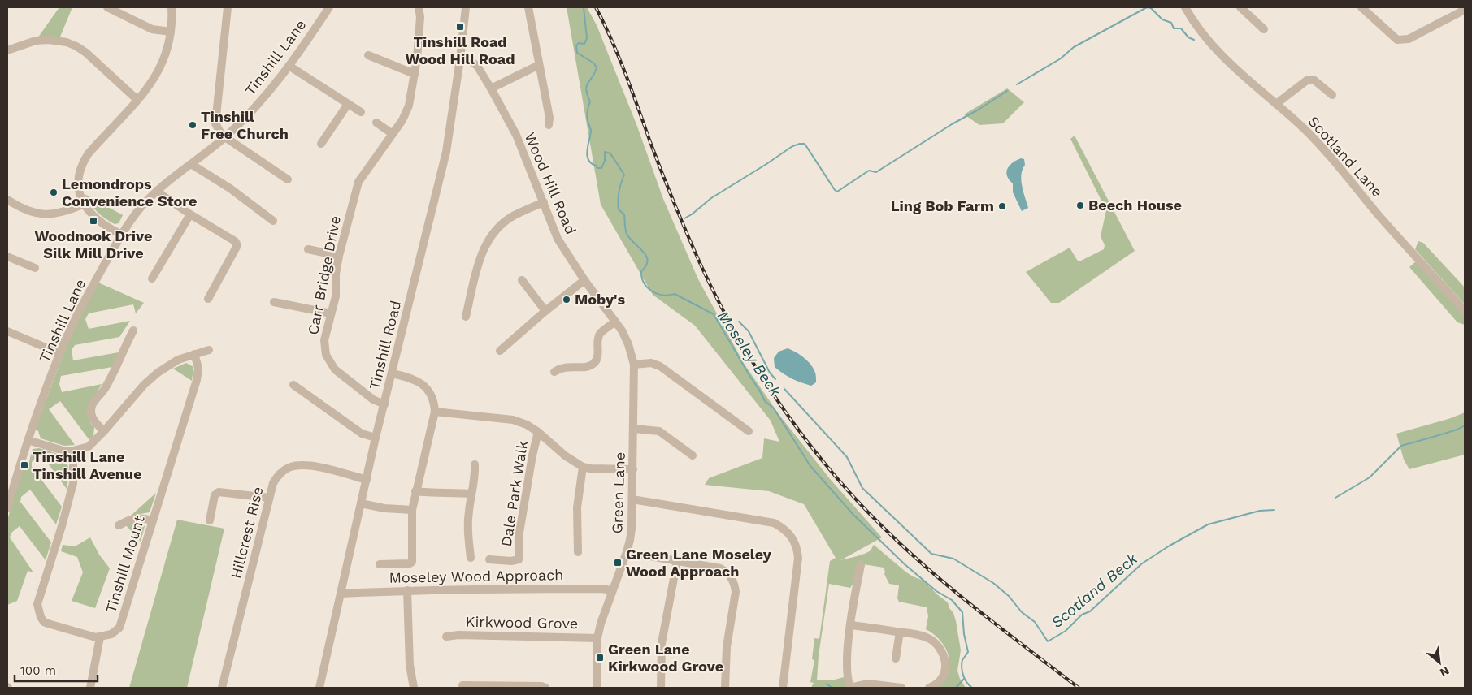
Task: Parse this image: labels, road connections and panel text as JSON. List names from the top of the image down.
{
  "streets": {
    "street": [
      "Tinshill Lane",
      "Scotland Lane",
      "Wood Hill Road",
      "Carr Bridge Drive",
      "Tinshill Road",
      "Green Lane",
      "Dale Park Walk",
      "Hillcrest Rise",
      "Tinshill Mount",
      "Moseley Wood Approach",
      "Kirkwood Grove"
    ]
  },
  "crossings": [
    ["Wood Hill Road", "Tinshill Road"],
    ["Wood Hill Road", "Green Lane"],
    ["Carr Bridge Drive", "Tinshill Road"],
    ["Tinshill Road", "Hillcrest Rise"],
    ["Tinshill Road", "Moseley Wood Approach"],
    ["Green Lane", "Moseley Wood Approach"],
    ["Green Lane", "Kirkwood Grove"]
  ],
  "water": ["Moseley Beck", "Scotland Beck"],
  "places": {
    "transit": [
      "Tinshill Road Wood Hill Road",
      "Woodnook Drive Silk Mill Drive",
      "Tinshill Lane Tinshill Avenue",
      "Green Lane Moseley Wood Approach",
      "Green Lane Kirkwood Grove"
    ],
    "other": [
      "Tinshill Free Church",
      "Lemondrops Convenience Store",
      "Beech House",
      "Ling Bob Farm",
      "Moby's"
    ]
  },
  "scale_bar": "100 m",
  "north": "bottom right"
}
